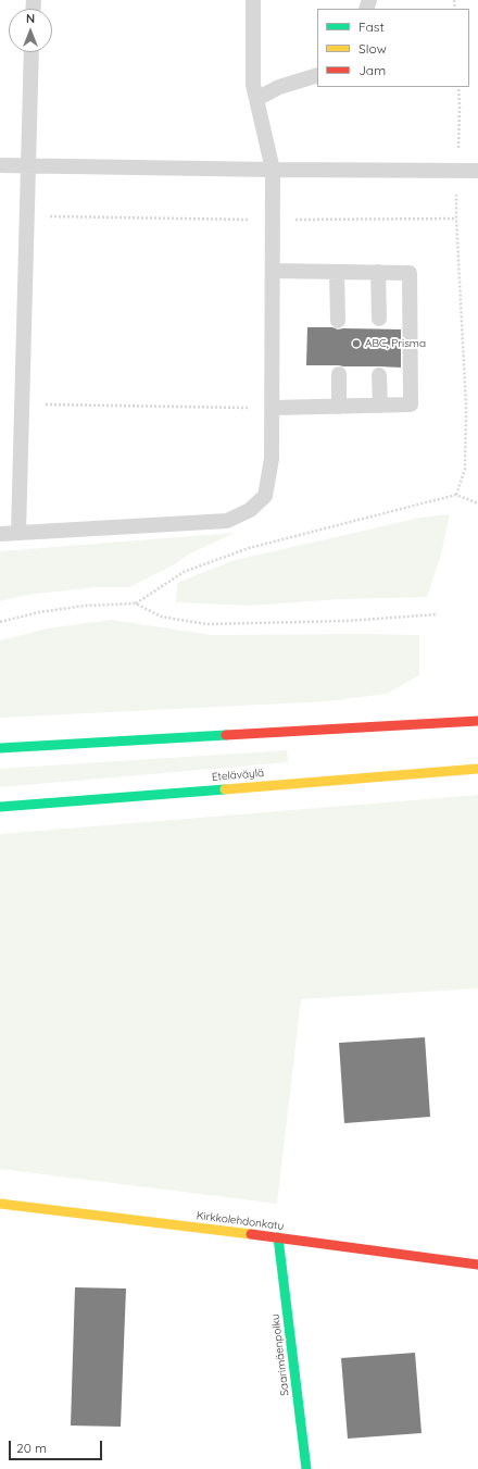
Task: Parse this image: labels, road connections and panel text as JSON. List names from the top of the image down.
{
  "streets": {
    "main road": ["Eteläväylä", "Kirkkolehdonkatu", "Saarimäenpolku"]
  },
  "crossings": [
    ["Kirkkolehdonkatu", "Saarimäenpolku"]
  ],
  "places": ["ABC, Prisma"],
  "legend": ["Fast", "Slow", "Jam"],
  "scale_bar": "20 m",
  "north": "top"
}
